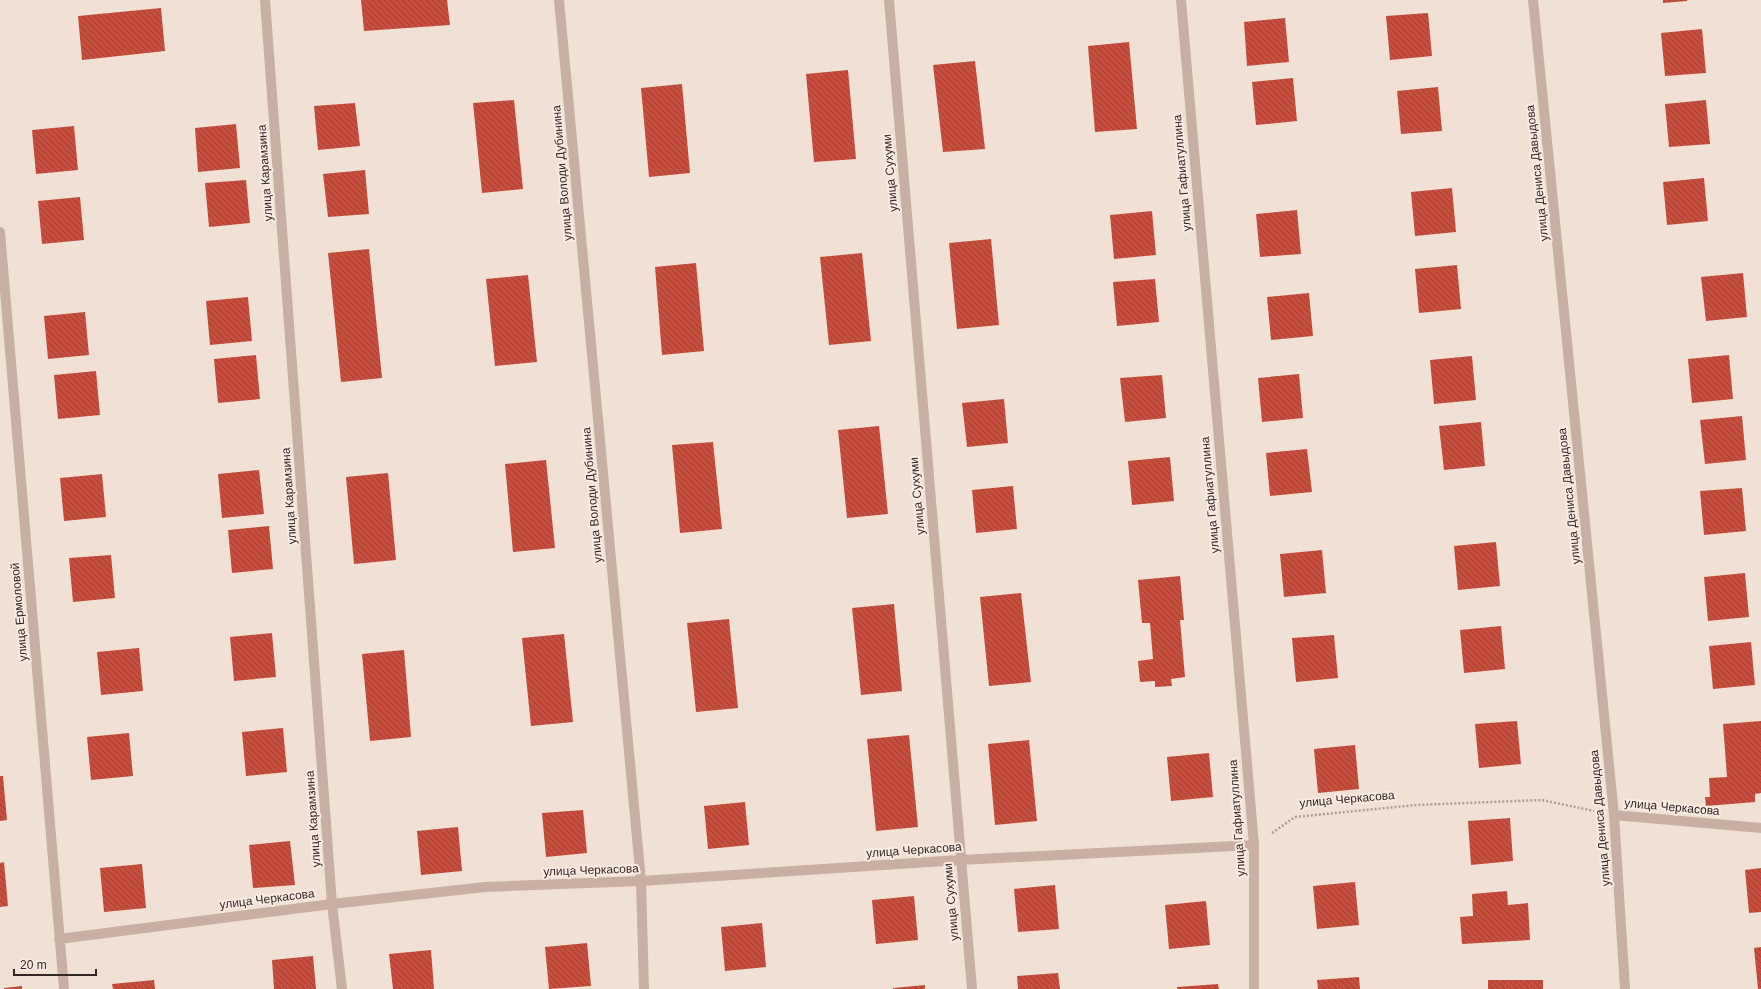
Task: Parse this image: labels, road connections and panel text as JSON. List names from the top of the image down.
{
  "streets": {
    "street": [
      "улица Карамзина",
      "улица Володи Дубинина",
      "улица Сухуми",
      "улица Гафиатуллина",
      "улица Дениса Давыдова",
      "улица Ермоловой",
      "улица Черкасова"
    ]
  },
  "crossings": [
    ["улица Карамзина", "улица Черкасова"],
    ["улица Володи Дубинина", "улица Черкасова"],
    ["улица Сухуми", "улица Черкасова"],
    ["улица Гафиатуллина", "улица Черкасова"],
    ["улица Дениса Давыдова", "улица Черкасова"],
    ["улица Ермоловой", "улица Черкасова"]
  ],
  "scale_bar": "20 m"
}
